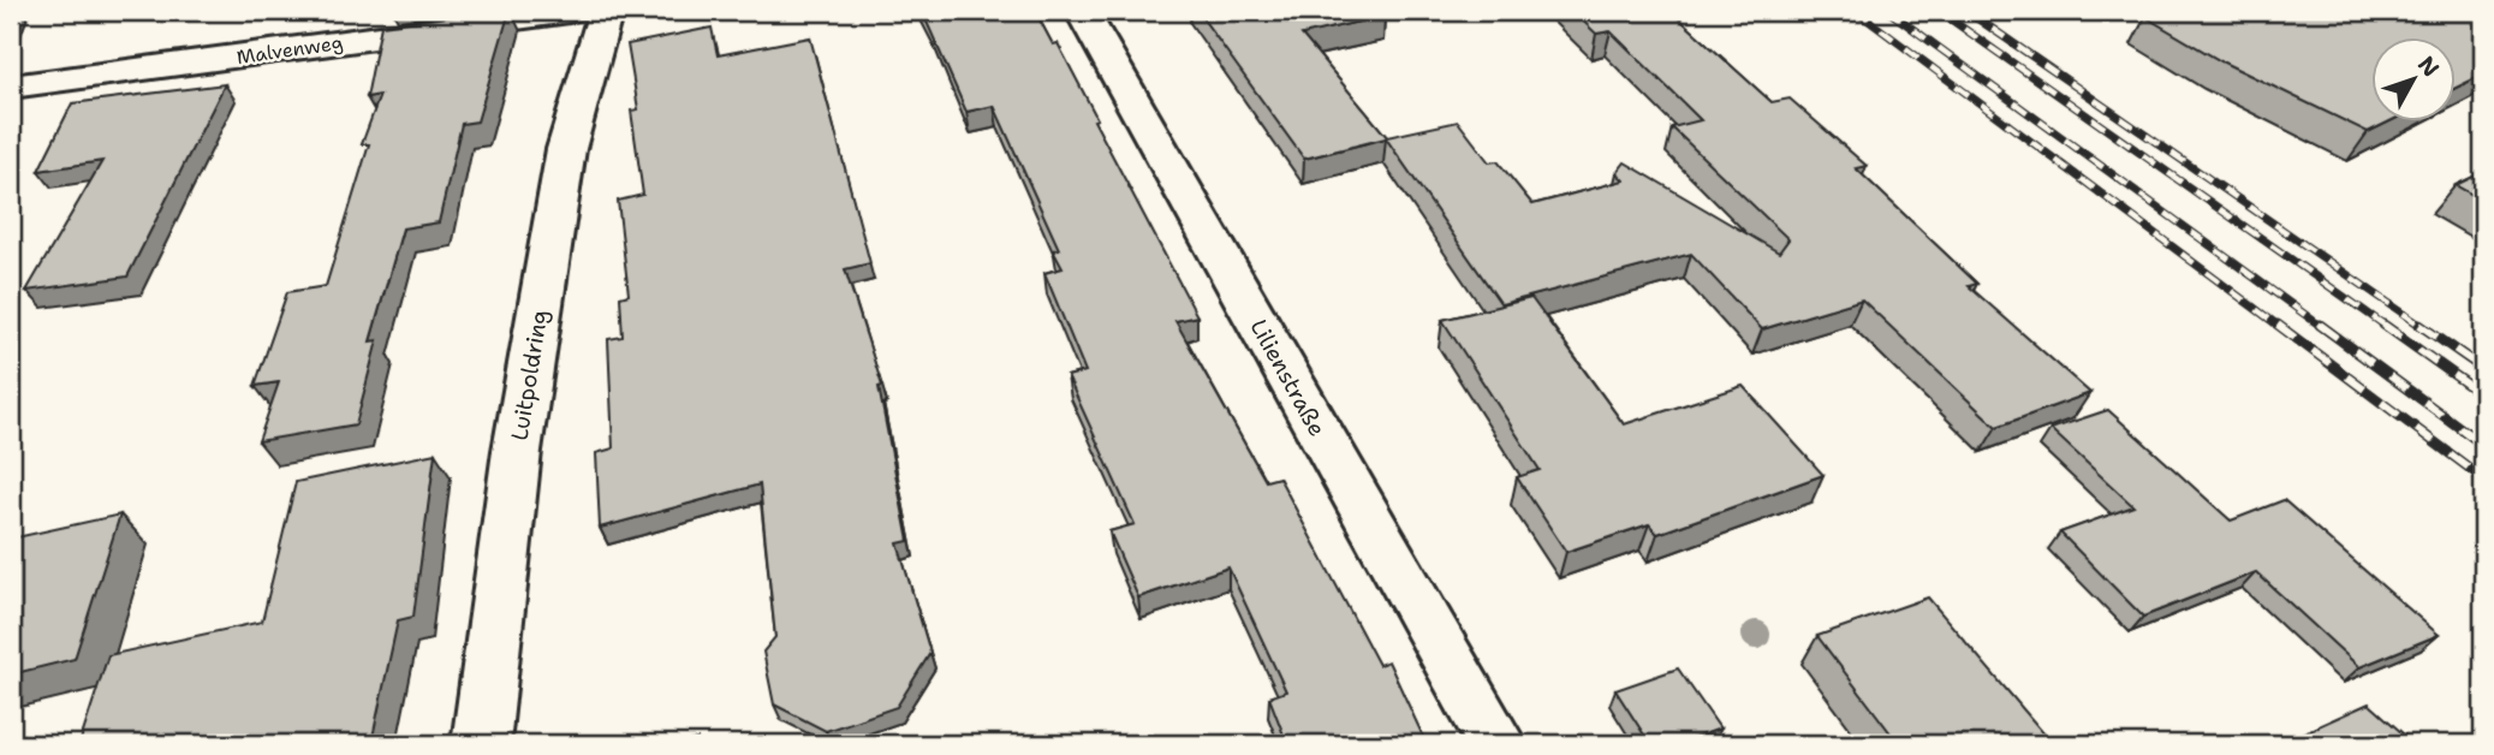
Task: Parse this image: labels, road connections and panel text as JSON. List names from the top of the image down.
{
  "streets": {
    "street": ["Malvenweg", "Luitpoldring", "Lilienstraße"]
  },
  "north": "top right"
}
